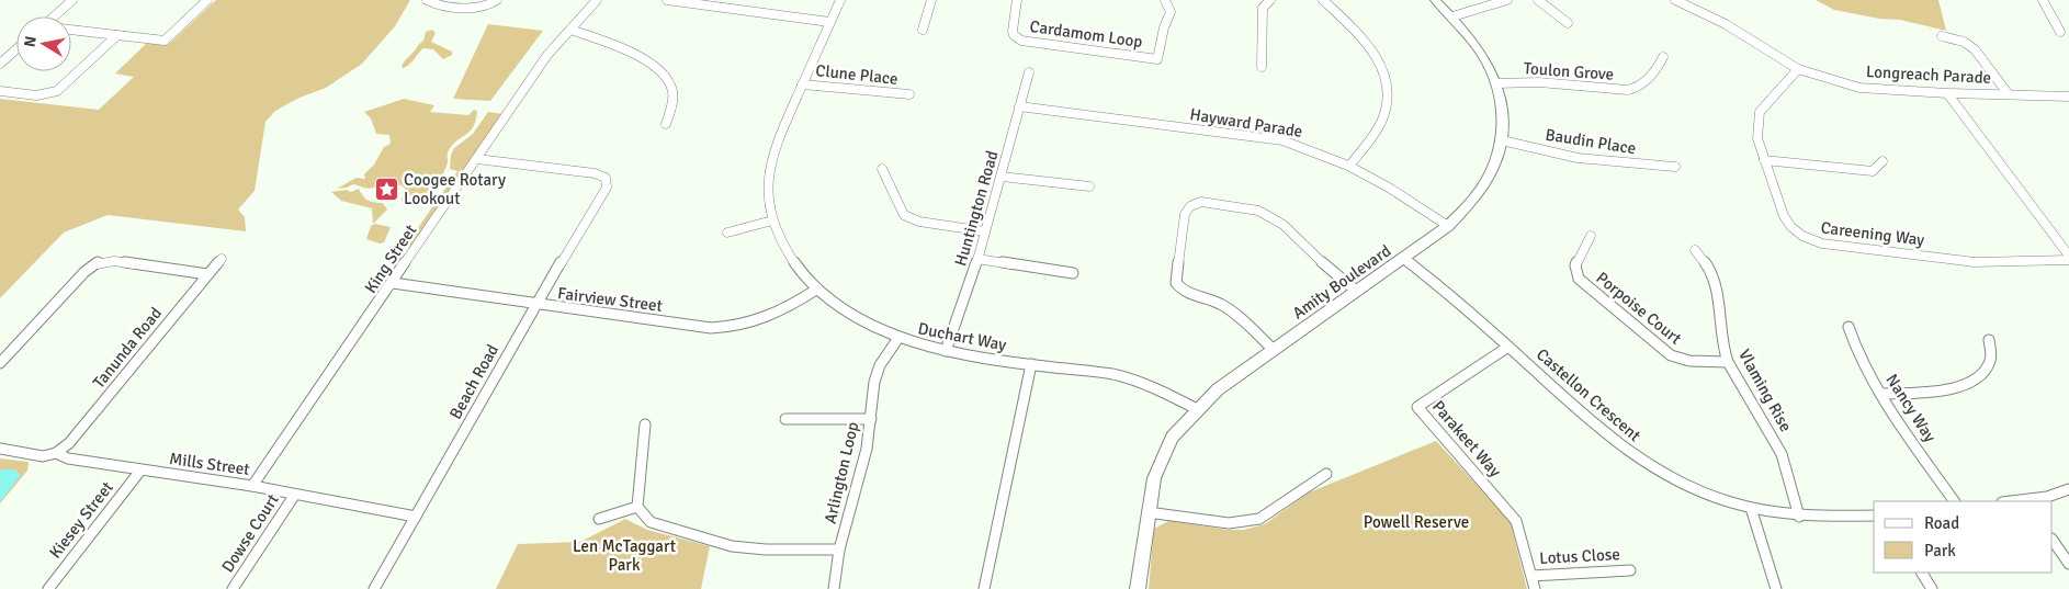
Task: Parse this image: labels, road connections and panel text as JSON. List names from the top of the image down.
{
  "streets": {
    "street": [
      "Cardamom Loop",
      "Toulon Grove",
      "Clune Place",
      "Longreach Parade",
      "Hayward Parade",
      "Baudin Place",
      "Huntington Road",
      "Careening Way",
      "King Street",
      "Amity Boulevard",
      "Fairview Street",
      "Porpoise Court",
      "Duchart Way",
      "Tanunda Road",
      "Beach Road",
      "Vlaming Rise",
      "Castellon Crescent",
      "Nancy Way",
      "Parakeet Way",
      "Mills Street",
      "Arlington Loop",
      "Kiesey Street",
      "Dowse Court",
      "Lotus Close"
    ]
  },
  "crossings": [
    ["Toulon Grove", "Amity Boulevard"],
    ["Clune Place", "Duchart Way"],
    ["Longreach Parade", "Careening Way"],
    ["Hayward Parade", "Huntington Road"],
    ["Hayward Parade", "Amity Boulevard"],
    ["Baudin Place", "Amity Boulevard"],
    ["Huntington Road", "Duchart Way"],
    ["King Street", "Fairview Street"],
    ["King Street", "Beach Road"],
    ["King Street", "Mills Street"],
    ["Amity Boulevard", "Duchart Way"],
    ["Amity Boulevard", "Castellon Crescent"],
    ["Fairview Street", "Duchart Way"],
    ["Fairview Street", "Beach Road"],
    ["Porpoise Court", "Vlaming Rise"],
    ["Duchart Way", "Arlington Loop"],
    ["Tanunda Road", "Mills Street"],
    ["Beach Road", "Mills Street"],
    ["Vlaming Rise", "Castellon Crescent"],
    ["Castellon Crescent", "Parakeet Way"],
    ["Parakeet Way", "Lotus Close"],
    ["Mills Street", "Kiesey Street"],
    ["Mills Street", "Dowse Court"]
  ],
  "parks": ["Powell Reserve", "Len McTaggart Park"],
  "places": {
    "place": ["Coogee Rotary Lookout"]
  },
  "legend": ["Road", "Park"],
  "north": "left"
}
